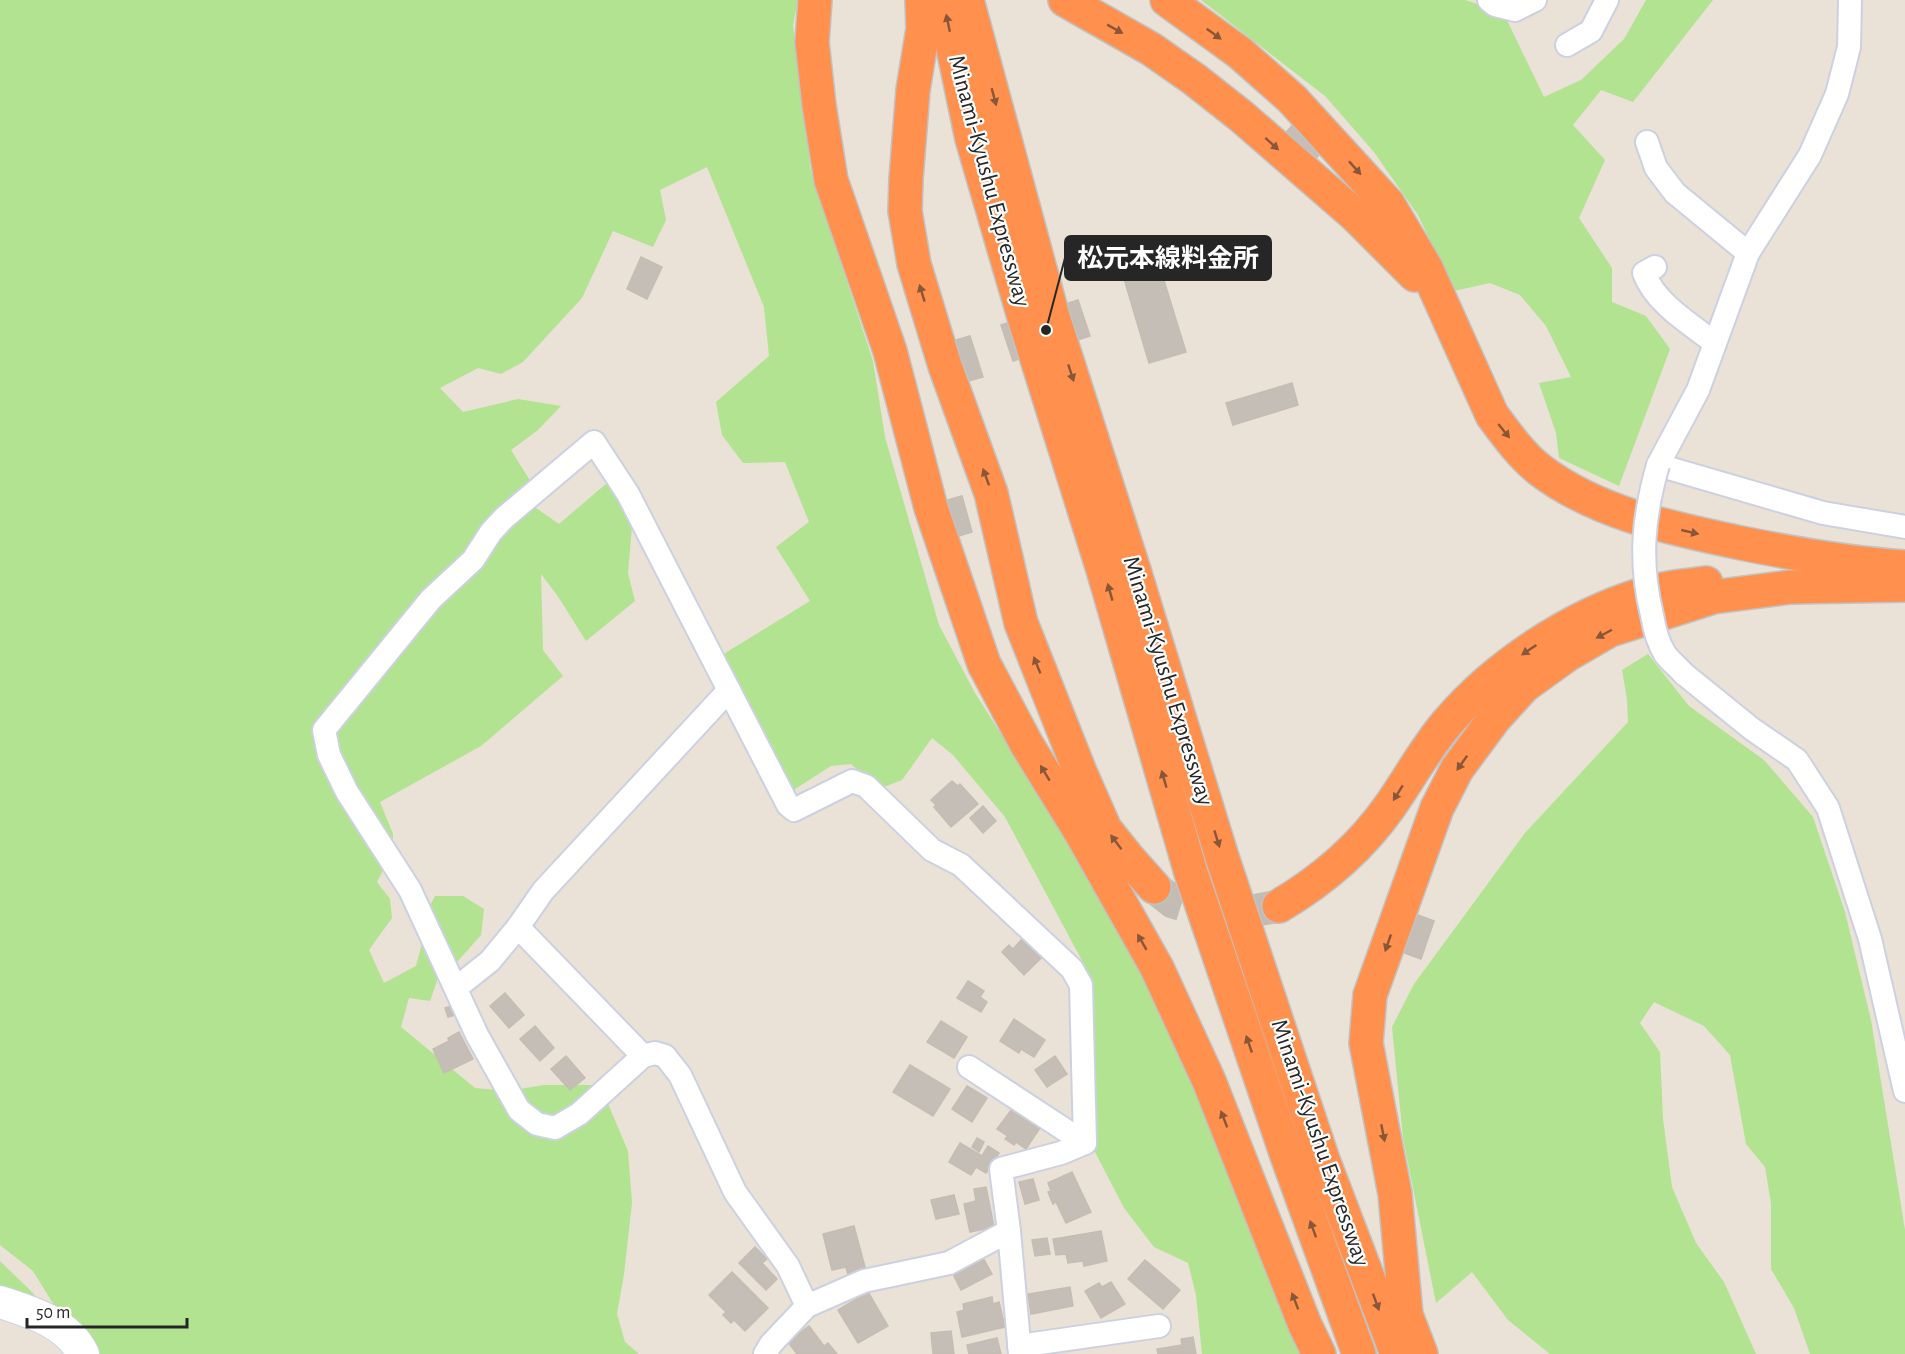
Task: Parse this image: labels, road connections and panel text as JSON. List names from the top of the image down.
{
  "streets": {
    "highway": ["Minami-Kyushu Expressway"]
  },
  "places": ["松元本線料金所"],
  "scale_bar": "50 m"
}
